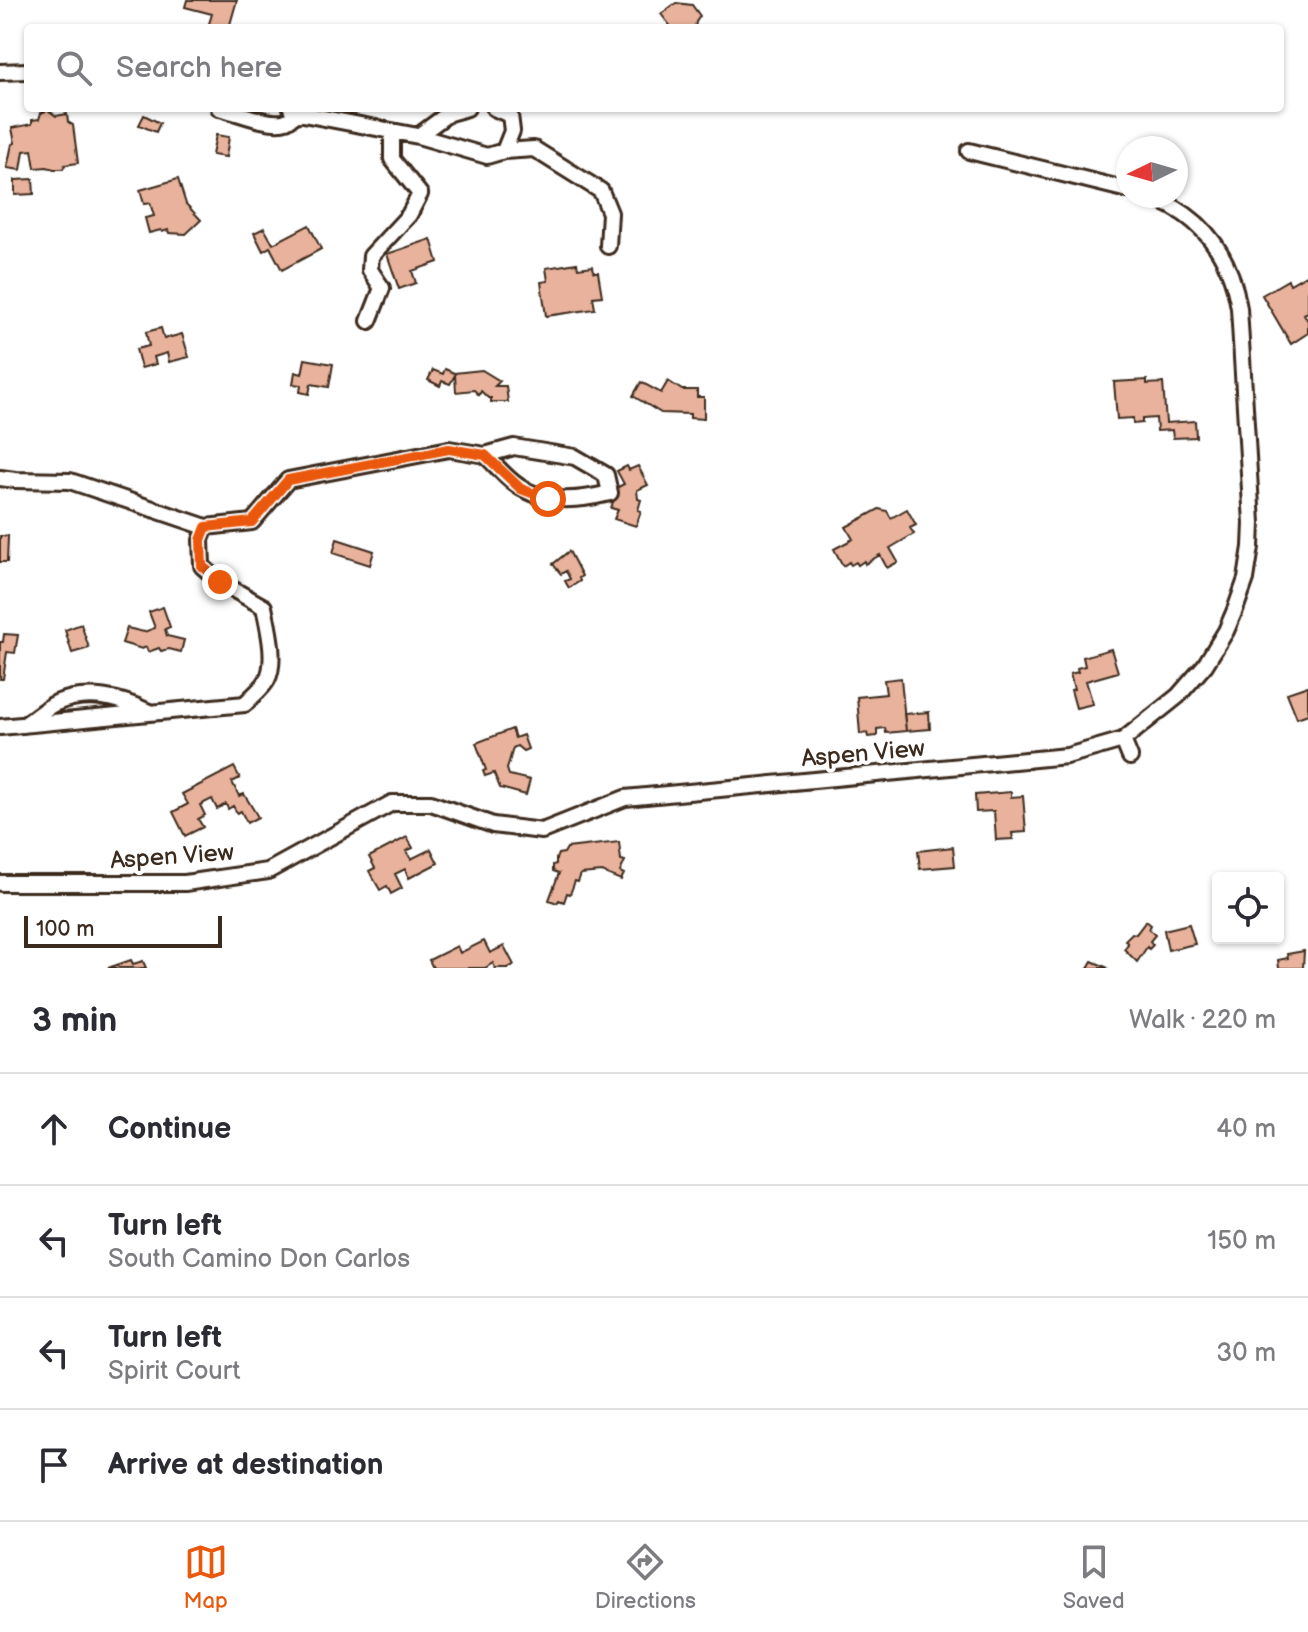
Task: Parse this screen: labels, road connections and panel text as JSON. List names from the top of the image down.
{
  "streets": {
    "street": ["Aspen View"]
  },
  "scale_bar": "100 m",
  "north": "left",
  "page": {
    "search": "Search here",
    "scale": "100 m",
    "heading": ["3 min", "Walk · 220 m"],
    "list": [
      ["Continue", "40 m"],
      ["Turn left", "South Camino Don Carlos", "150 m"],
      ["Turn left", "Spirit Court", "30 m"],
      "Arrive at destination"
    ],
    "nav": ["Map", "Directions", "Saved"]
  }
}
